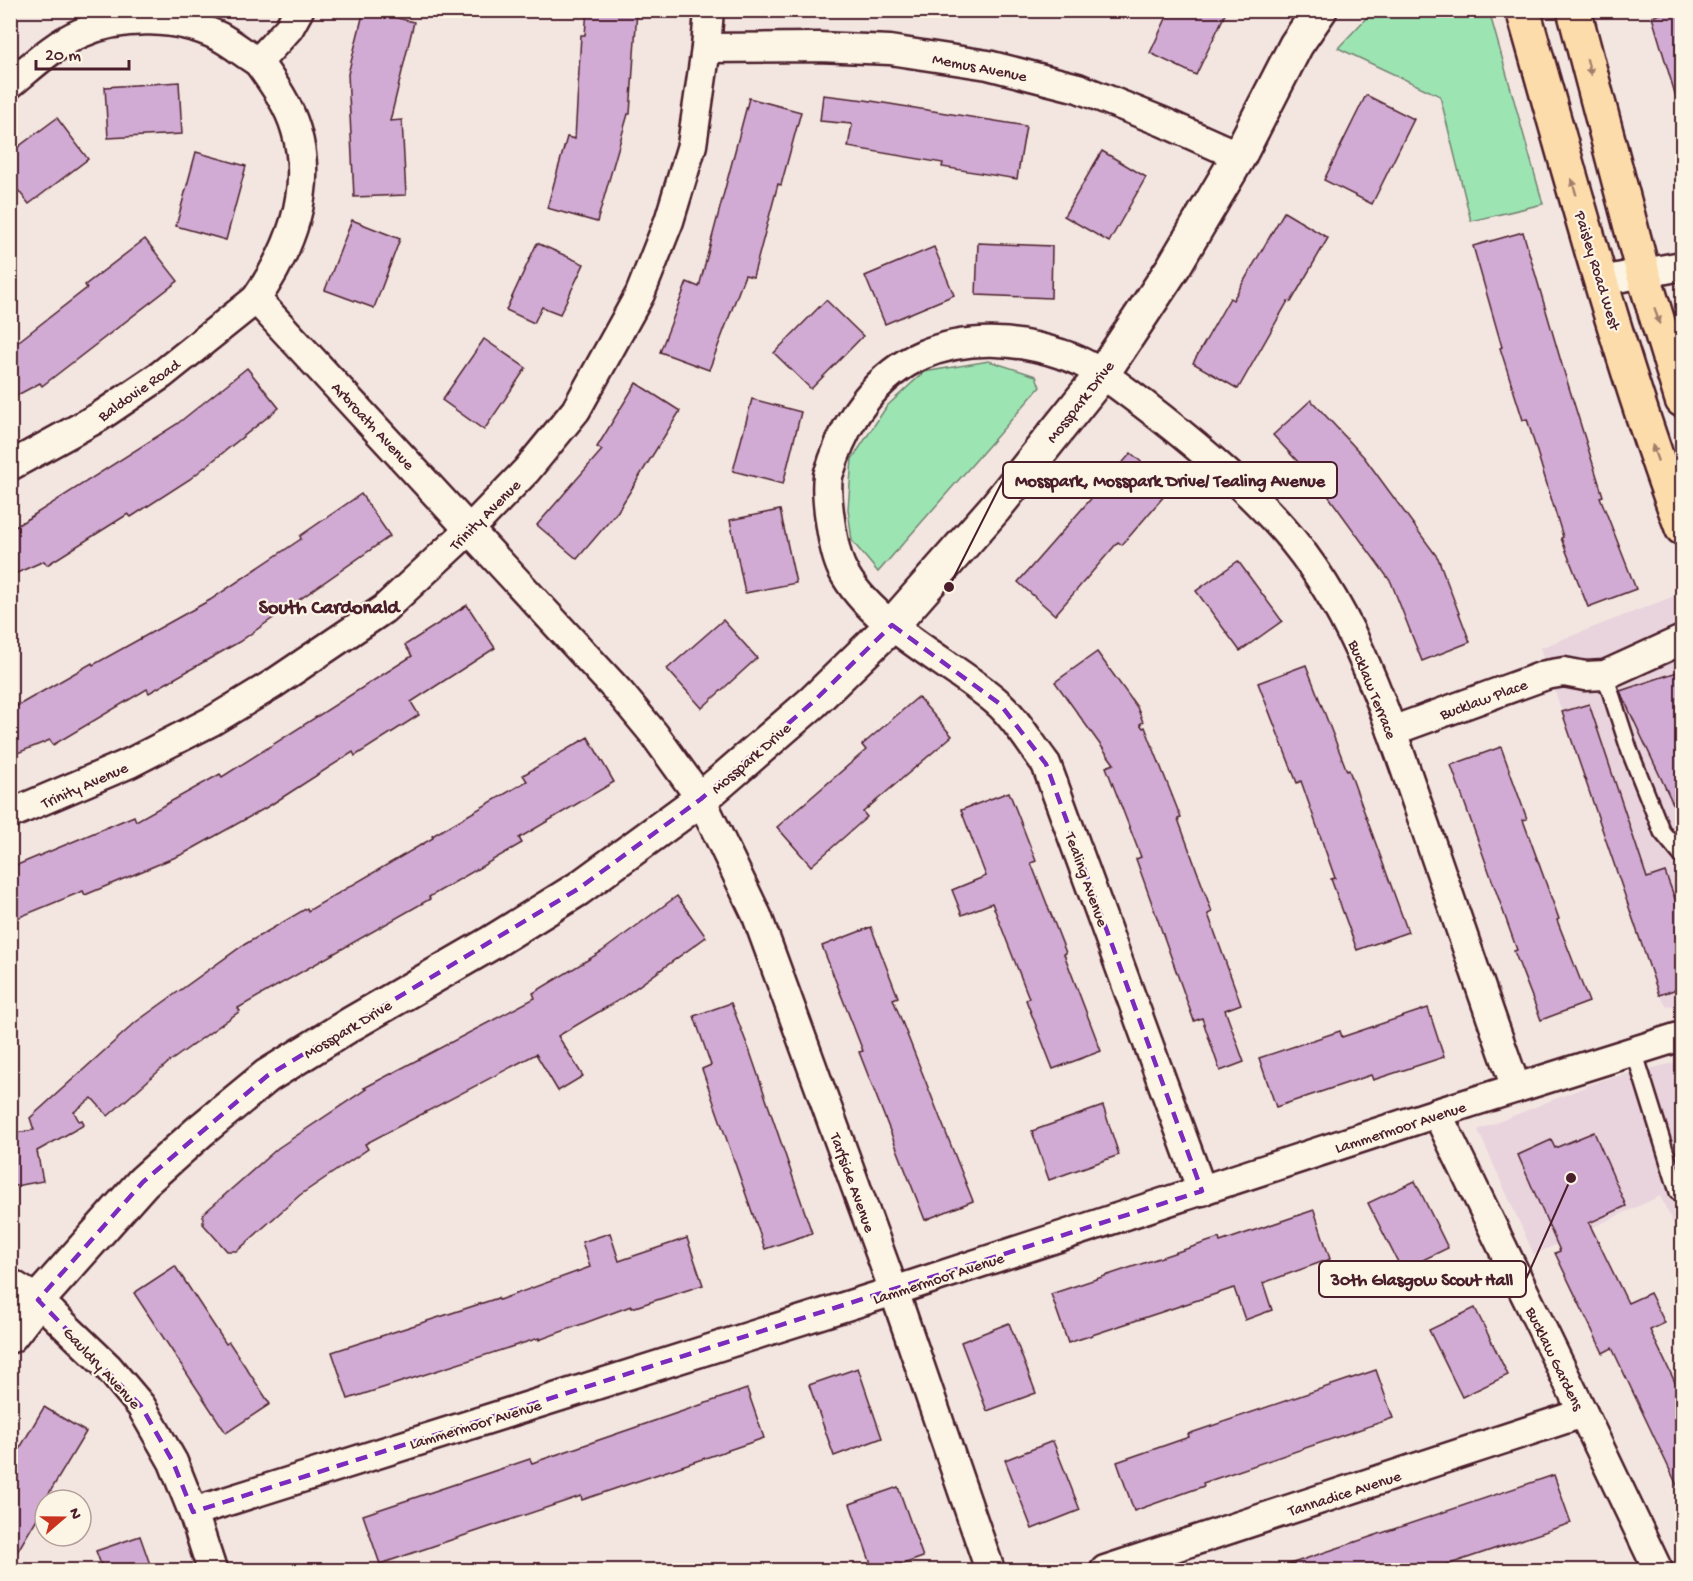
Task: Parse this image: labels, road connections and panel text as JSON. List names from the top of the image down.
{
  "streets": {
    "main road": ["Paisley Road West"],
    "street": [
      "Memus Avenue",
      "Baldovie Road",
      "Mosspark Drive",
      "Arbroath Avenue",
      "Trinity Avenue",
      "Bucklaw Terrace",
      "Bucklaw Place",
      "Tealing Avenue",
      "Lammermoor Avenue",
      "Tarfside Avenue",
      "Bucklaw Gardens",
      "Gauldry Avenue",
      "Tannadice Avenue"
    ]
  },
  "crossings": [
    ["Memus Avenue", "Mosspark Drive"],
    ["Memus Avenue", "Trinity Avenue"],
    ["Baldovie Road", "Arbroath Avenue"],
    ["Mosspark Drive", "Arbroath Avenue"],
    ["Mosspark Drive", "Bucklaw Terrace"],
    ["Mosspark Drive", "Tealing Avenue"],
    ["Mosspark Drive", "Tarfside Avenue"],
    ["Mosspark Drive", "Gauldry Avenue"],
    ["Arbroath Avenue", "Trinity Avenue"],
    ["Arbroath Avenue", "Tarfside Avenue"],
    ["Bucklaw Terrace", "Bucklaw Place"],
    ["Bucklaw Terrace", "Tealing Avenue"],
    ["Bucklaw Terrace", "Lammermoor Avenue"],
    ["Tealing Avenue", "Lammermoor Avenue"],
    ["Lammermoor Avenue", "Tarfside Avenue"],
    ["Lammermoor Avenue", "Bucklaw Gardens"],
    ["Lammermoor Avenue", "Gauldry Avenue"],
    ["Bucklaw Gardens", "Tannadice Avenue"]
  ],
  "districts": ["South Cardonald"],
  "places": ["Mosspark, Mosspark Drive/ Tealing Avenue", "30th Glasgow Scout Hall"],
  "scale_bar": "20 m",
  "north": "right"
}
